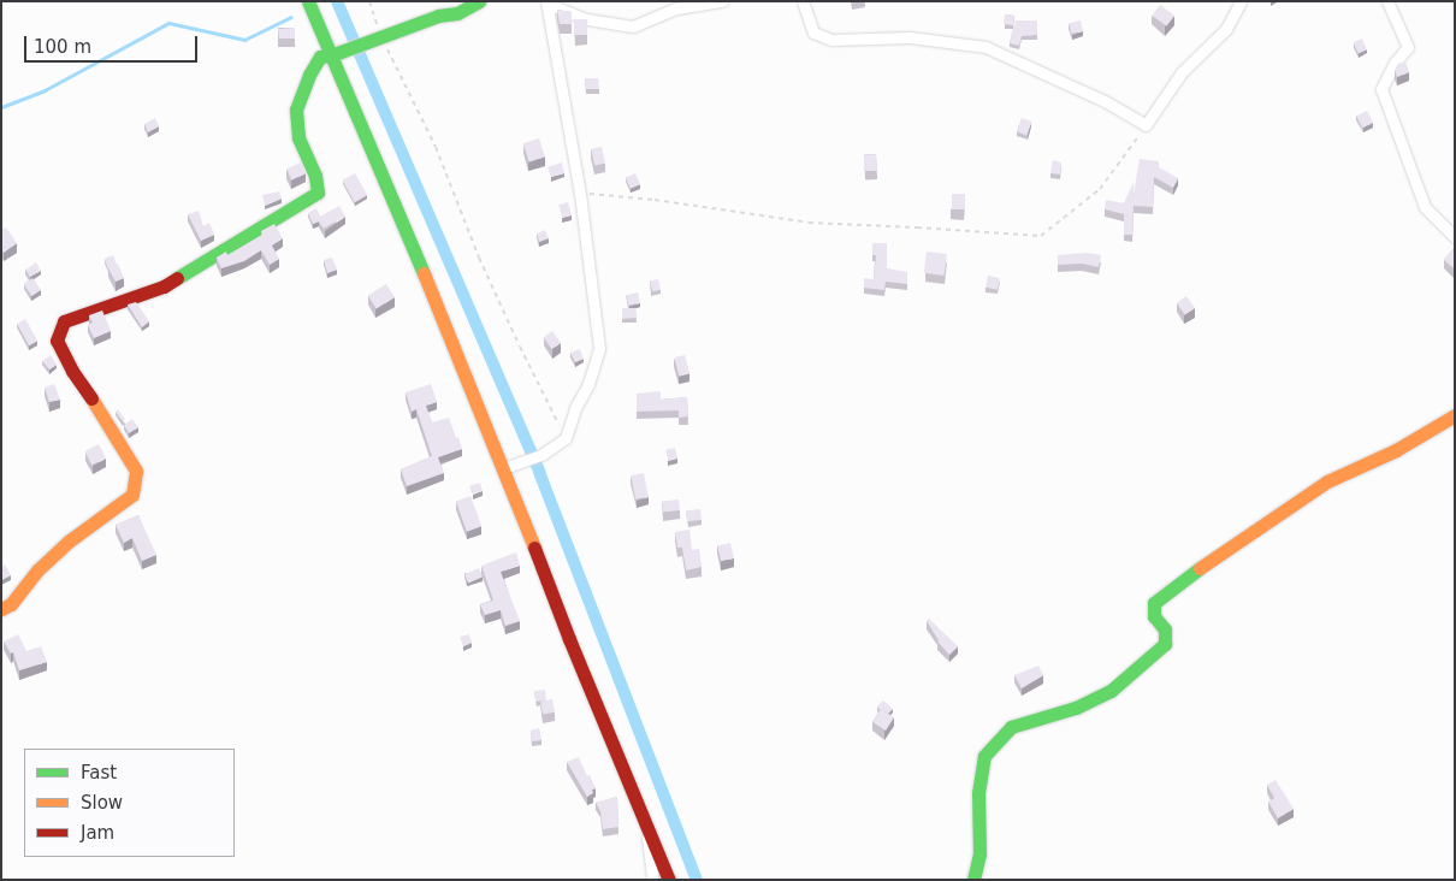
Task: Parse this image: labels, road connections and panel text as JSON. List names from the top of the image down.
{
  "legend": ["Fast", "Slow", "Jam"],
  "scale_bar": "100 m"
}
